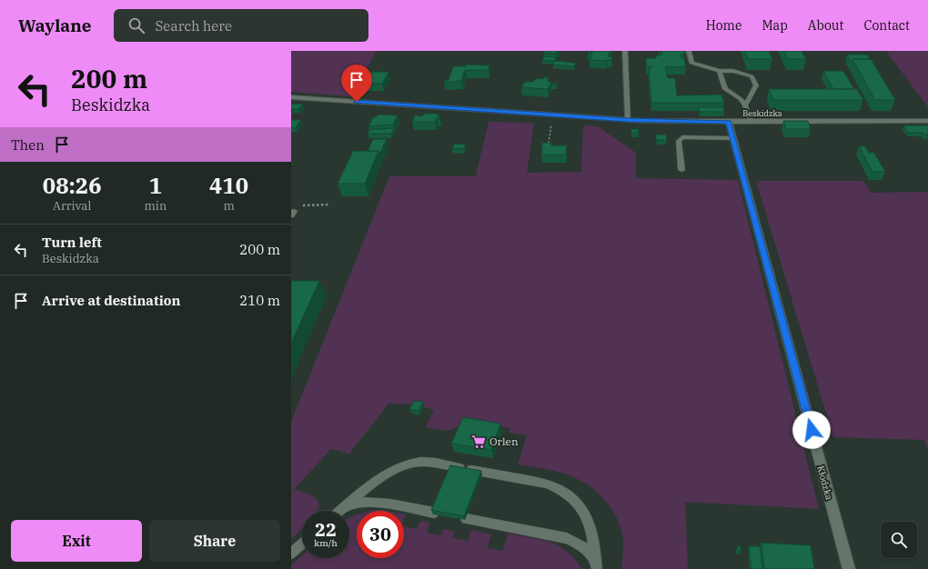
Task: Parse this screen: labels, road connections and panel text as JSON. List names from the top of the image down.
{
  "streets": {
    "street": ["Beskidzka", "Kłodzka"]
  },
  "crossings": [
    ["Beskidzka", "Kłodzka"]
  ],
  "places": {
    "supermarket": ["Orlen"]
  },
  "page": {
    "header": "Waylane",
    "search": "Search here",
    "nav": [
      "Home",
      "Map",
      "About",
      "Contact"
    ],
    "turn": ["200 m", "Beskidzka"],
    "then": "Then",
    "eta": [
      "08:26",
      "Arrival",
      "1",
      "min",
      "410",
      "m"
    ],
    "list": [
      {
        "name": "Turn left",
        "note": "Beskidzka",
        "value": "200 m"
      },
      {
        "name": "Arrive at destination",
        "value": "210 m"
      }
    ],
    "speed": "22 km/h",
    "limit": "30",
    "buttons": ["Exit", "Share"]
  }
}
